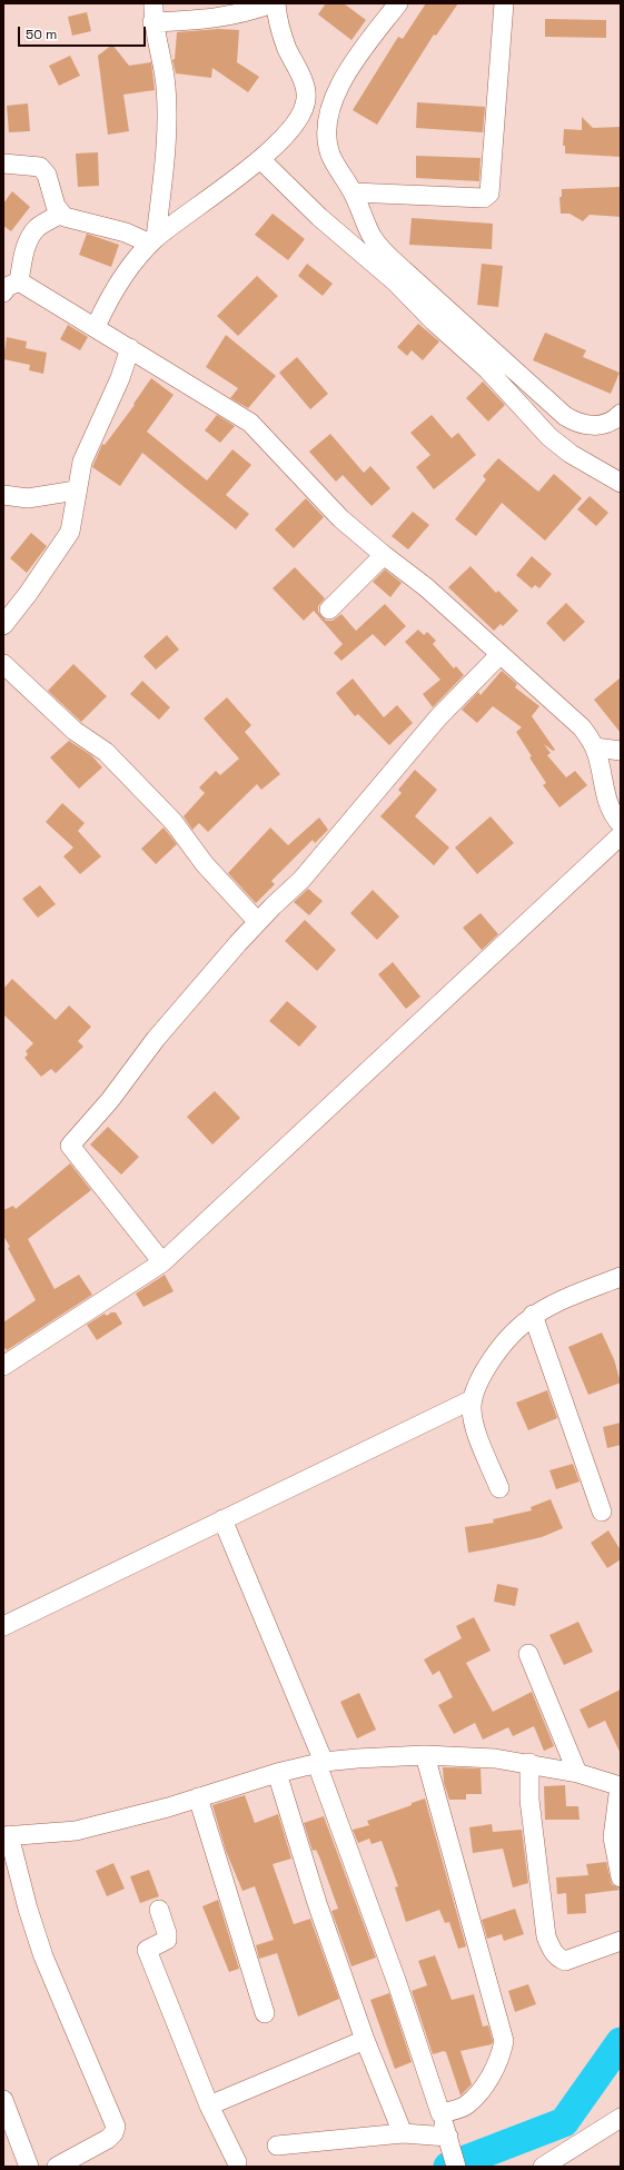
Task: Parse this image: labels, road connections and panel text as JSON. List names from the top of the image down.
{
  "scale_bar": "50 m"
}
